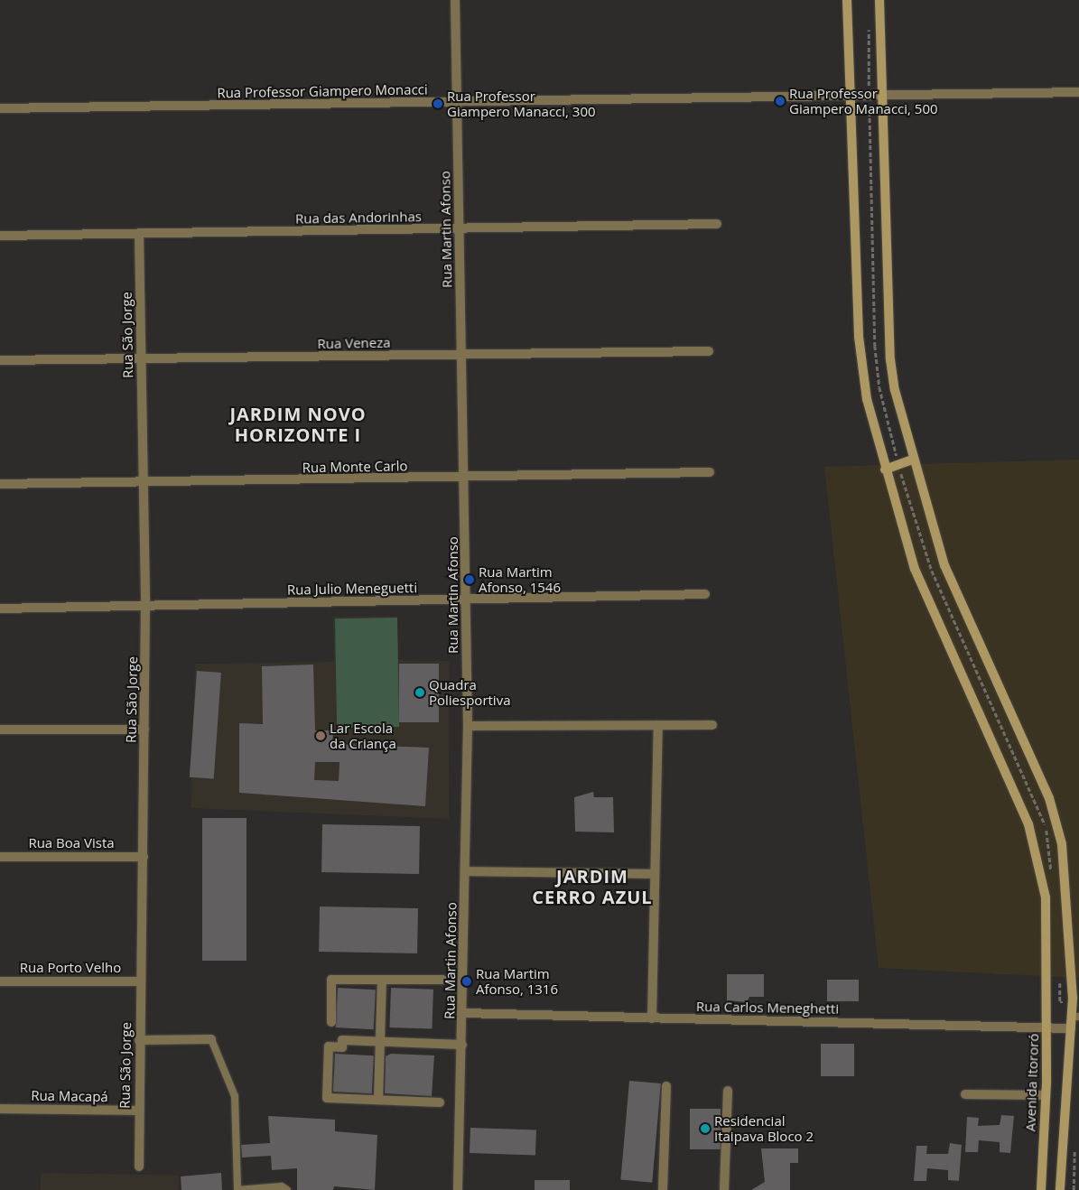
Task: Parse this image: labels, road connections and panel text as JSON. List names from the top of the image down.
{
  "streets": {
    "main road": ["Avenida Itororó"],
    "street": [
      "Rua Professor Giampero Monacci",
      "Rua das Andorinhas",
      "Rua Martin Afonso",
      "Rua São Jorge",
      "Rua Veneza",
      "Rua Monte Carlo",
      "Rua Julio Meneguetti",
      "Rua Boa Vista",
      "Rua Porto Velho",
      "Rua Carlos Meneghetti",
      "Rua Macapá"
    ]
  },
  "crossings": [
    ["Rua Professor Giampero Monacci", "Rua Martin Afonso"],
    ["Rua Professor Giampero Monacci", "Avenida Itororó"],
    ["Rua das Andorinhas", "Rua Martin Afonso"],
    ["Rua das Andorinhas", "Rua São Jorge"],
    ["Rua Martin Afonso", "Rua Veneza"],
    ["Rua Martin Afonso", "Rua Monte Carlo"],
    ["Rua Martin Afonso", "Rua Julio Meneguetti"],
    ["Rua Martin Afonso", "Rua Carlos Meneghetti"],
    ["Rua São Jorge", "Rua Veneza"],
    ["Rua São Jorge", "Rua Monte Carlo"],
    ["Rua São Jorge", "Rua Julio Meneguetti"],
    ["Rua São Jorge", "Rua Boa Vista"],
    ["Rua São Jorge", "Rua Porto Velho"],
    ["Rua São Jorge", "Rua Macapá"],
    ["Rua Carlos Meneghetti", "Avenida Itororó"]
  ],
  "districts": ["JARDIM NOVO HORIZONTE I", "JARDIM CERRO AZUL"],
  "places": [
    "Rua Professor Giampero Manacci, 500",
    "Rua Professor Giampero Manacci, 300",
    "Rua Martim Afonso, 1546",
    "Quadra Poliesportiva",
    "Lar Escola da Criança",
    "Rua Martim Afonso, 1316",
    "Residencial Itaipava Bloco 2"
  ]
}
